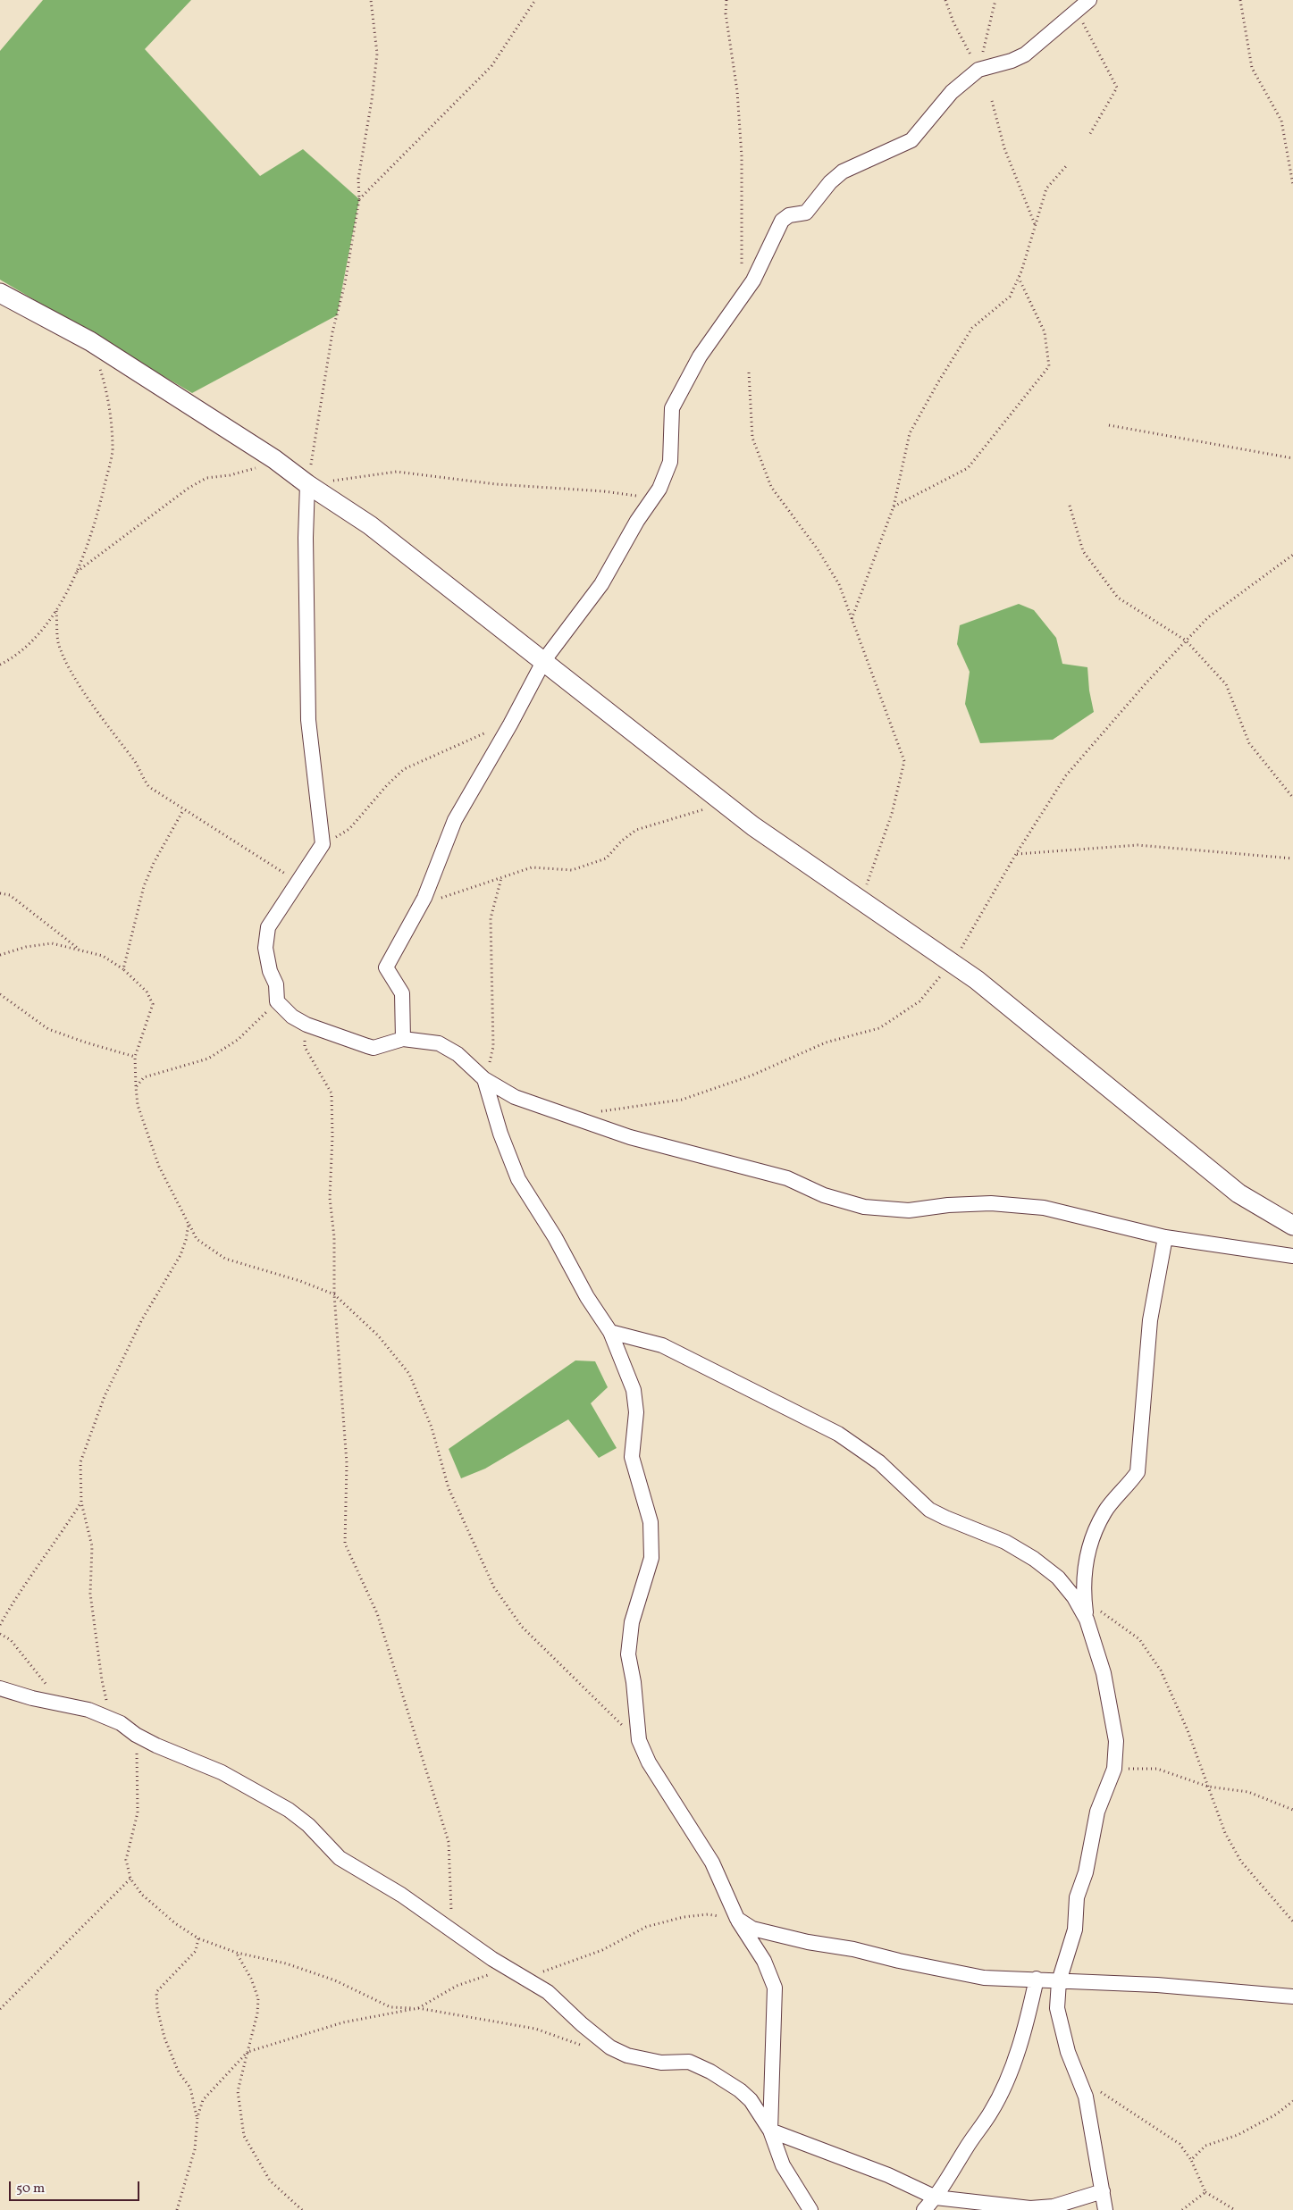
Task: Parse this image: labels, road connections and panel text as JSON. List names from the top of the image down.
{
  "scale_bar": "50 m"
}
